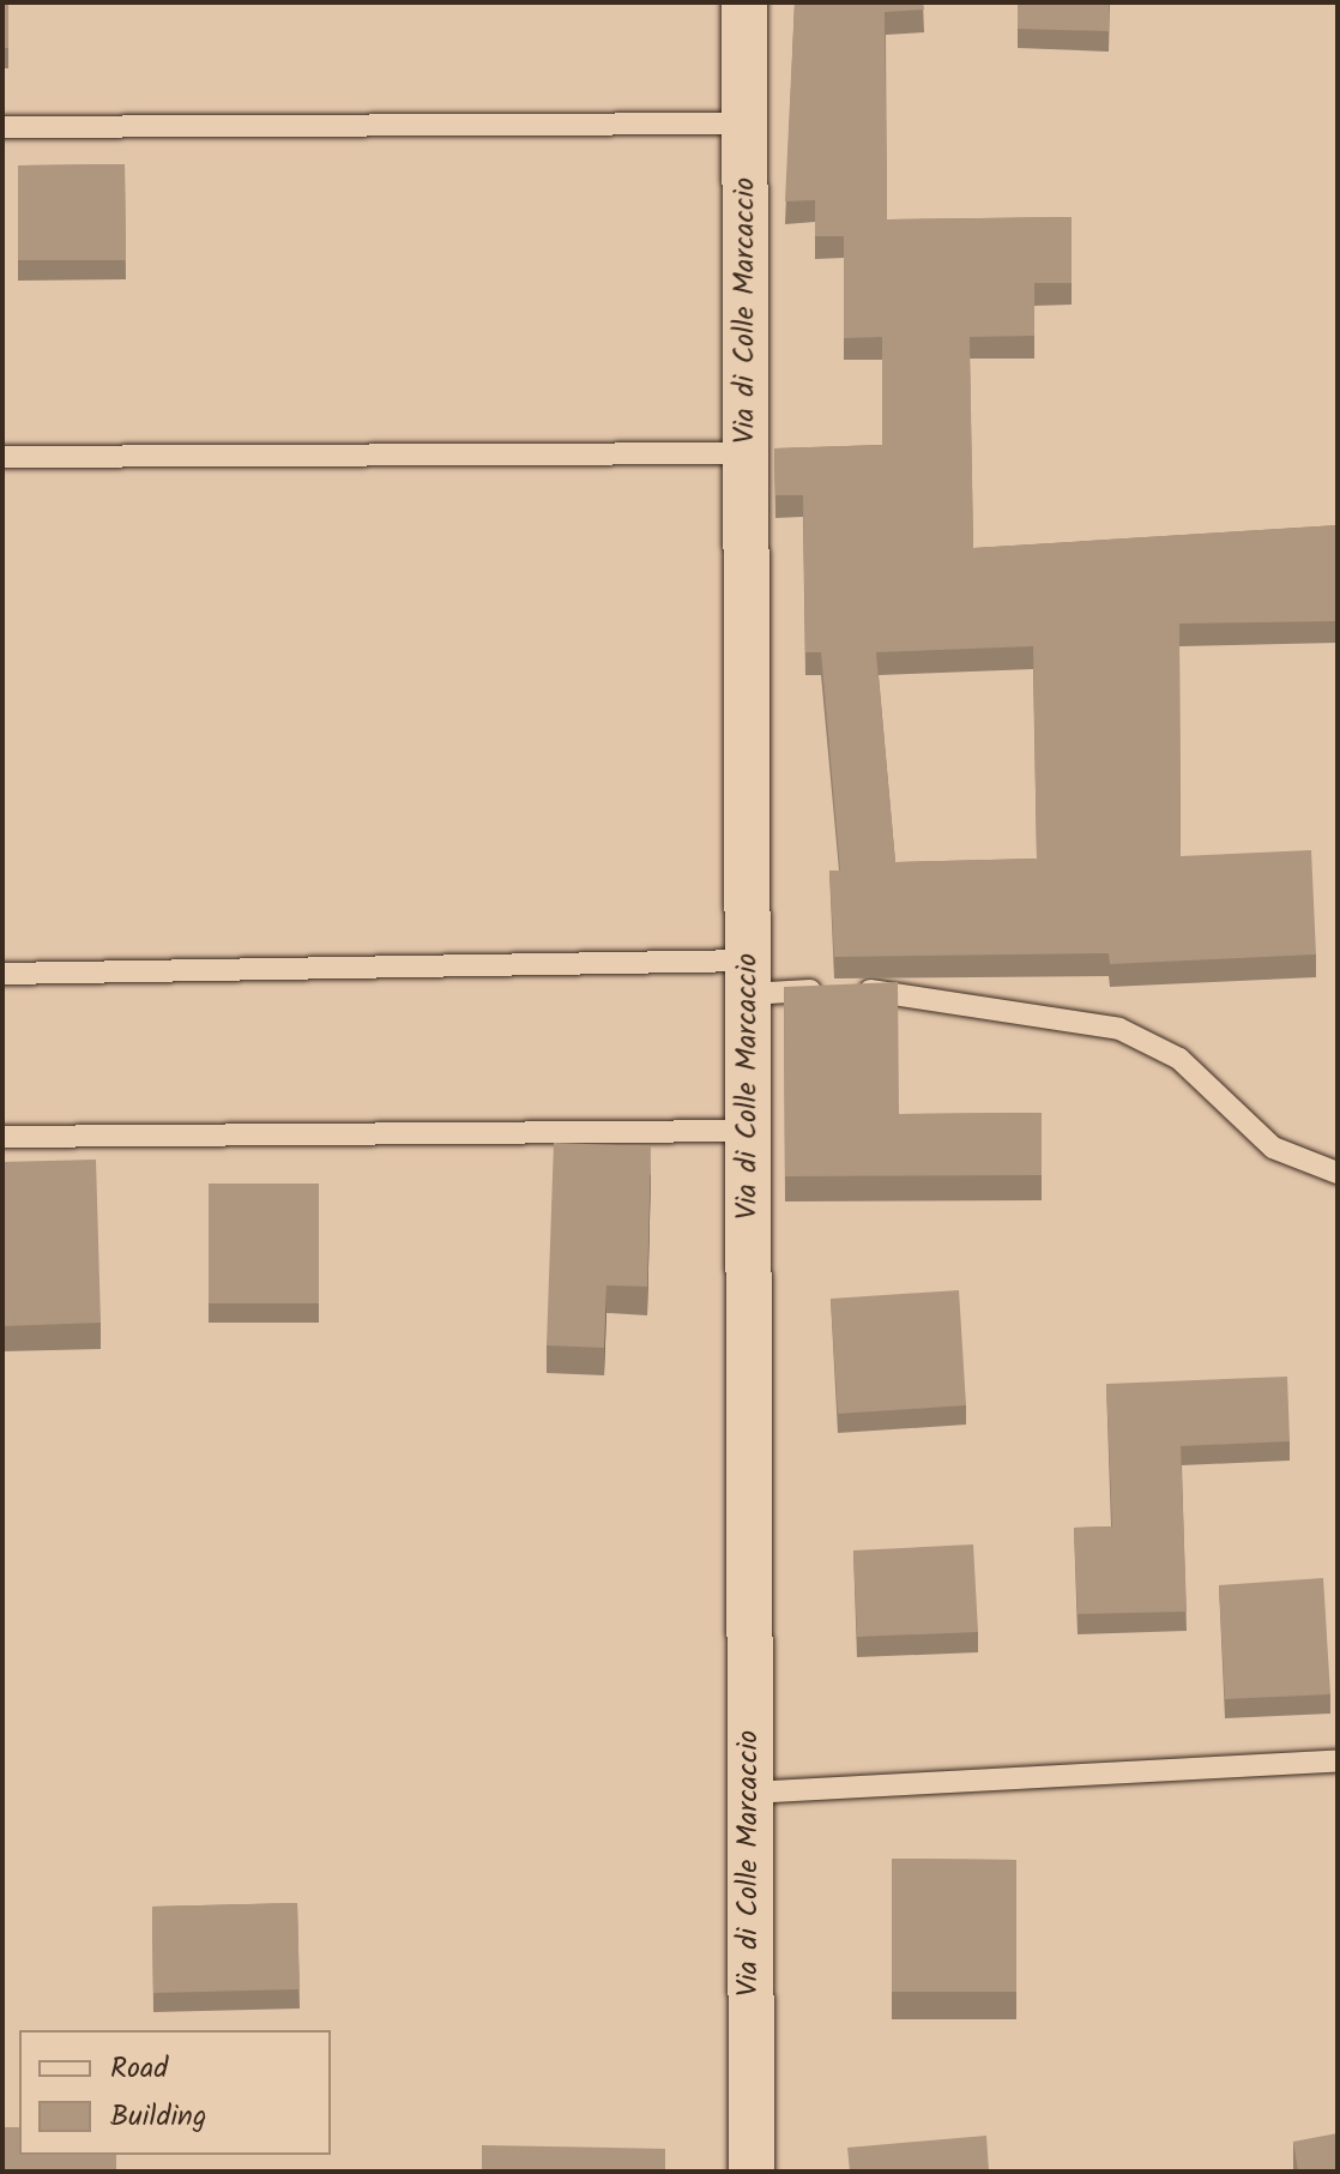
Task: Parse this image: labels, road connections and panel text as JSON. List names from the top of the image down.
{
  "streets": {
    "street": ["Via di Colle Marcaccio"]
  },
  "legend": ["Road", "Building"]
}
